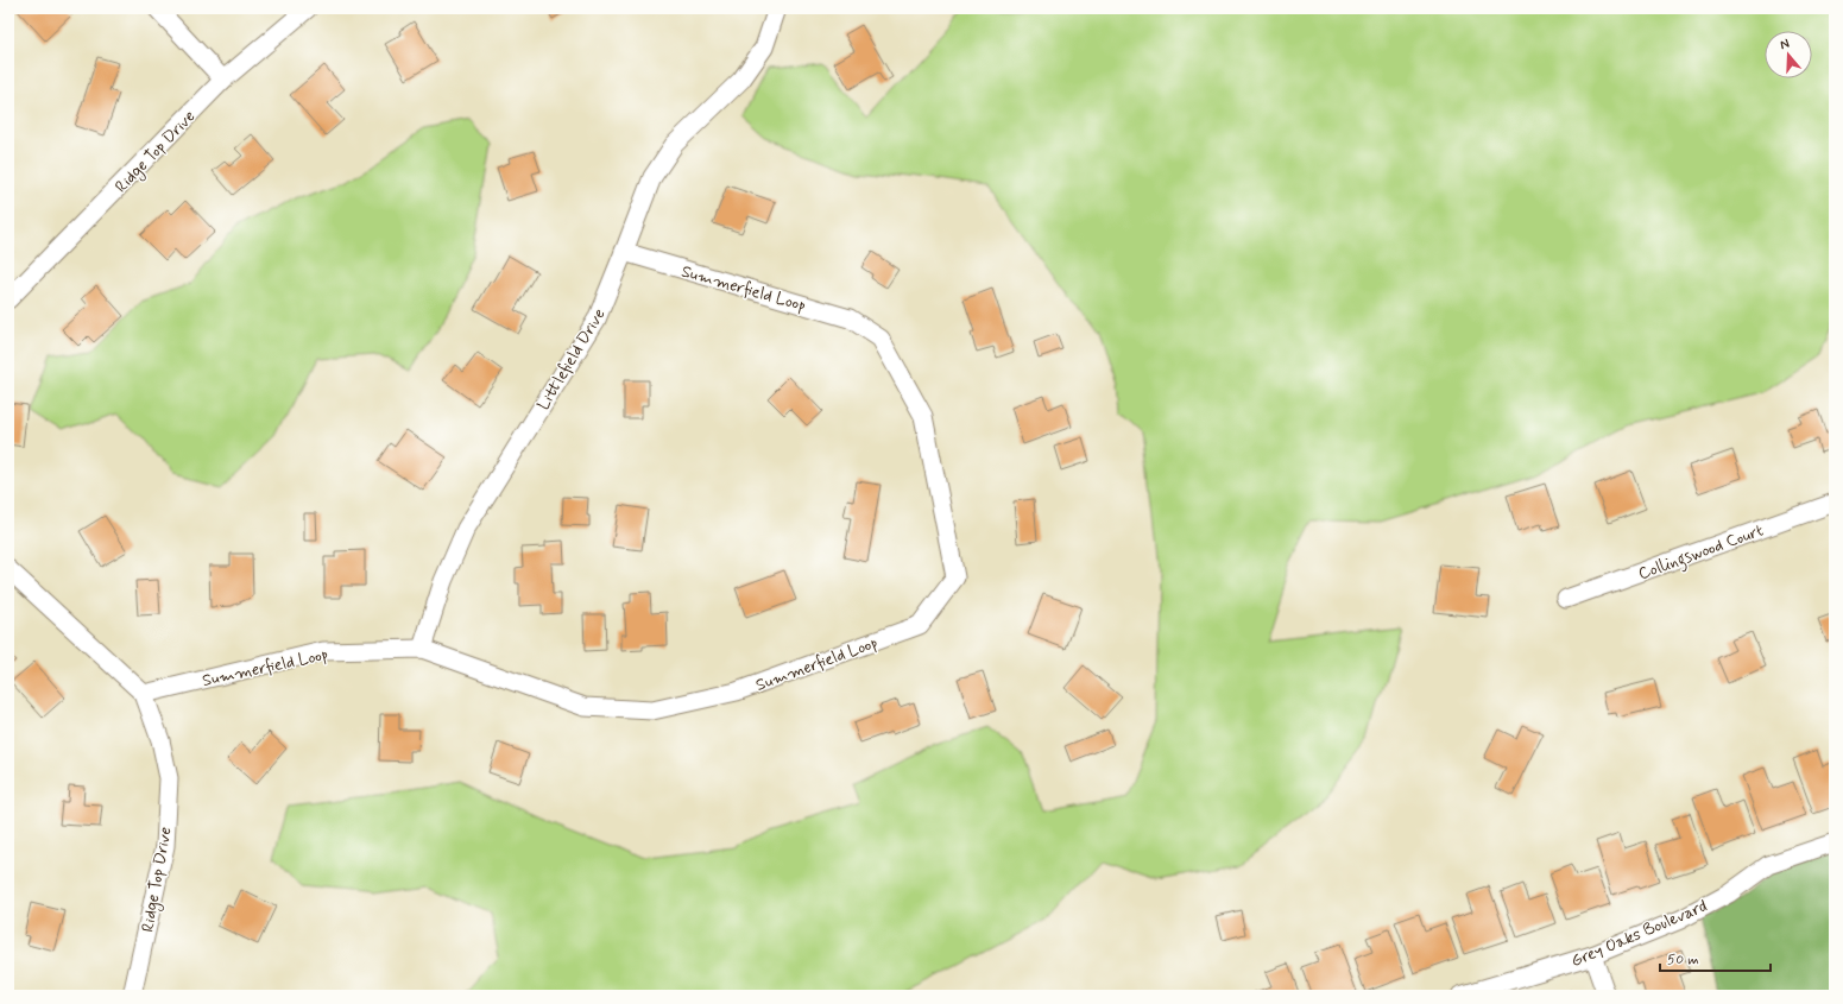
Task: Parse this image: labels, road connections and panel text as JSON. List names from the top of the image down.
{
  "streets": {
    "street": [
      "Ridge Top Drive",
      "Summerfield Loop",
      "Littlefield Drive",
      "Collingswood Court",
      "Grey Oaks Boulevard"
    ]
  },
  "crossings": [
    ["Ridge Top Drive", "Summerfield Loop"],
    ["Summerfield Loop", "Littlefield Drive"]
  ],
  "scale_bar": "50 m",
  "north": "top"
}
